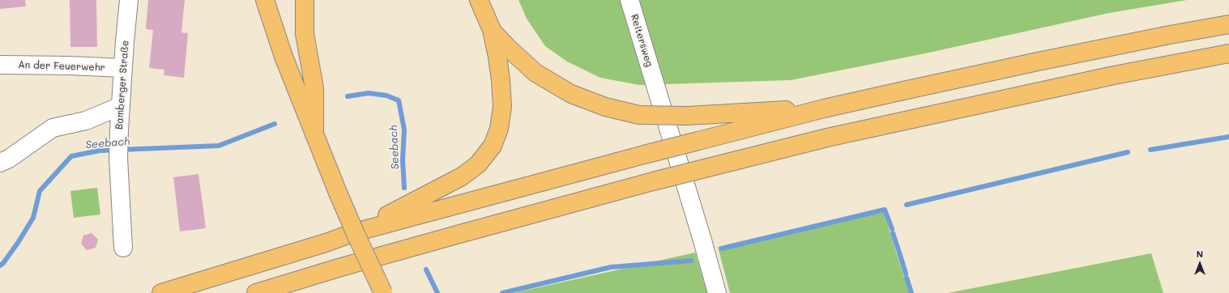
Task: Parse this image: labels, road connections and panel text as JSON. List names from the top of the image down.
{
  "streets": {
    "street": ["Reitersweg", "An der Feuerwehr", "Bamberger Straße"]
  },
  "crossings": [
    ["An der Feuerwehr", "Bamberger Straße"]
  ],
  "water": ["Seebach"],
  "north": "top"
}
